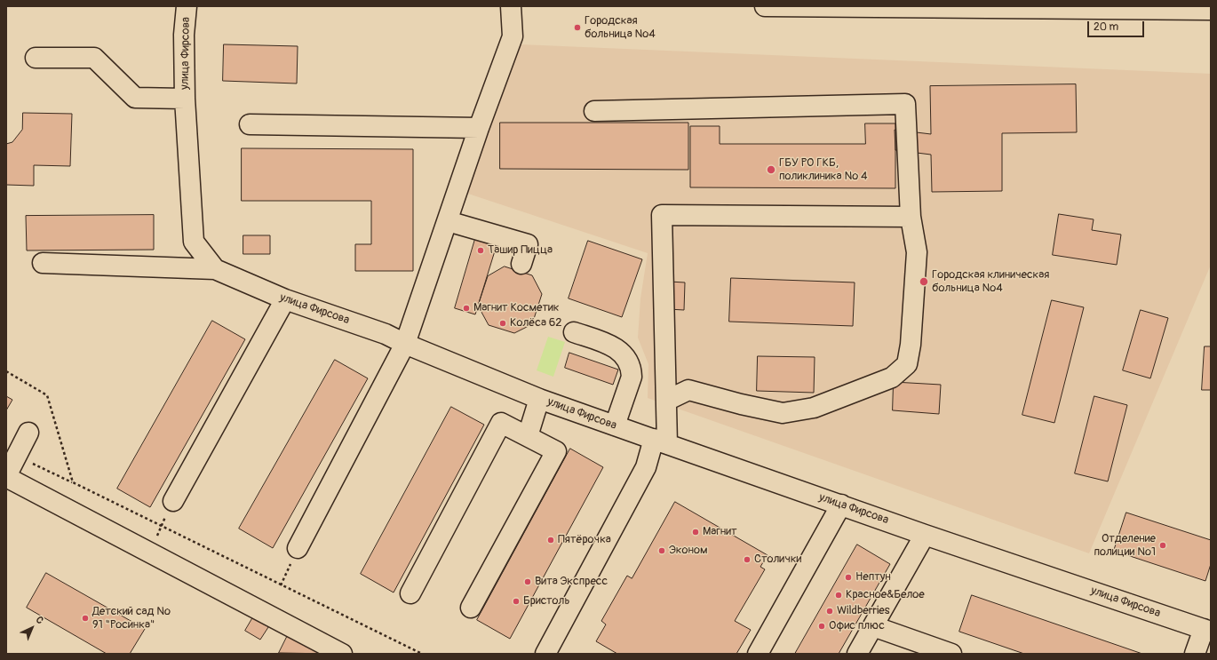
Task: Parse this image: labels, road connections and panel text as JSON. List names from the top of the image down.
{
  "streets": {
    "street": ["улица Фирсова"]
  },
  "places": [
    "Городская больница №4",
    "ГБУ РО ГКБ, поликлиника № 4",
    "Ташир Пицца",
    "Городская клиническая больница №4",
    "Магнит Косметик",
    "Колёса 62",
    "Магнит",
    "Пятёрочка",
    "Отделение полиции №1",
    "Эконом",
    "Столички",
    "Нептун",
    "Вита Экспресс",
    "Красное&Белое",
    "Бристоль",
    "Wildberries",
    "Детский сад № 91 \"Росинка\"",
    "Офис плюс"
  ],
  "scale_bar": "20 m",
  "north": "top right"
}
